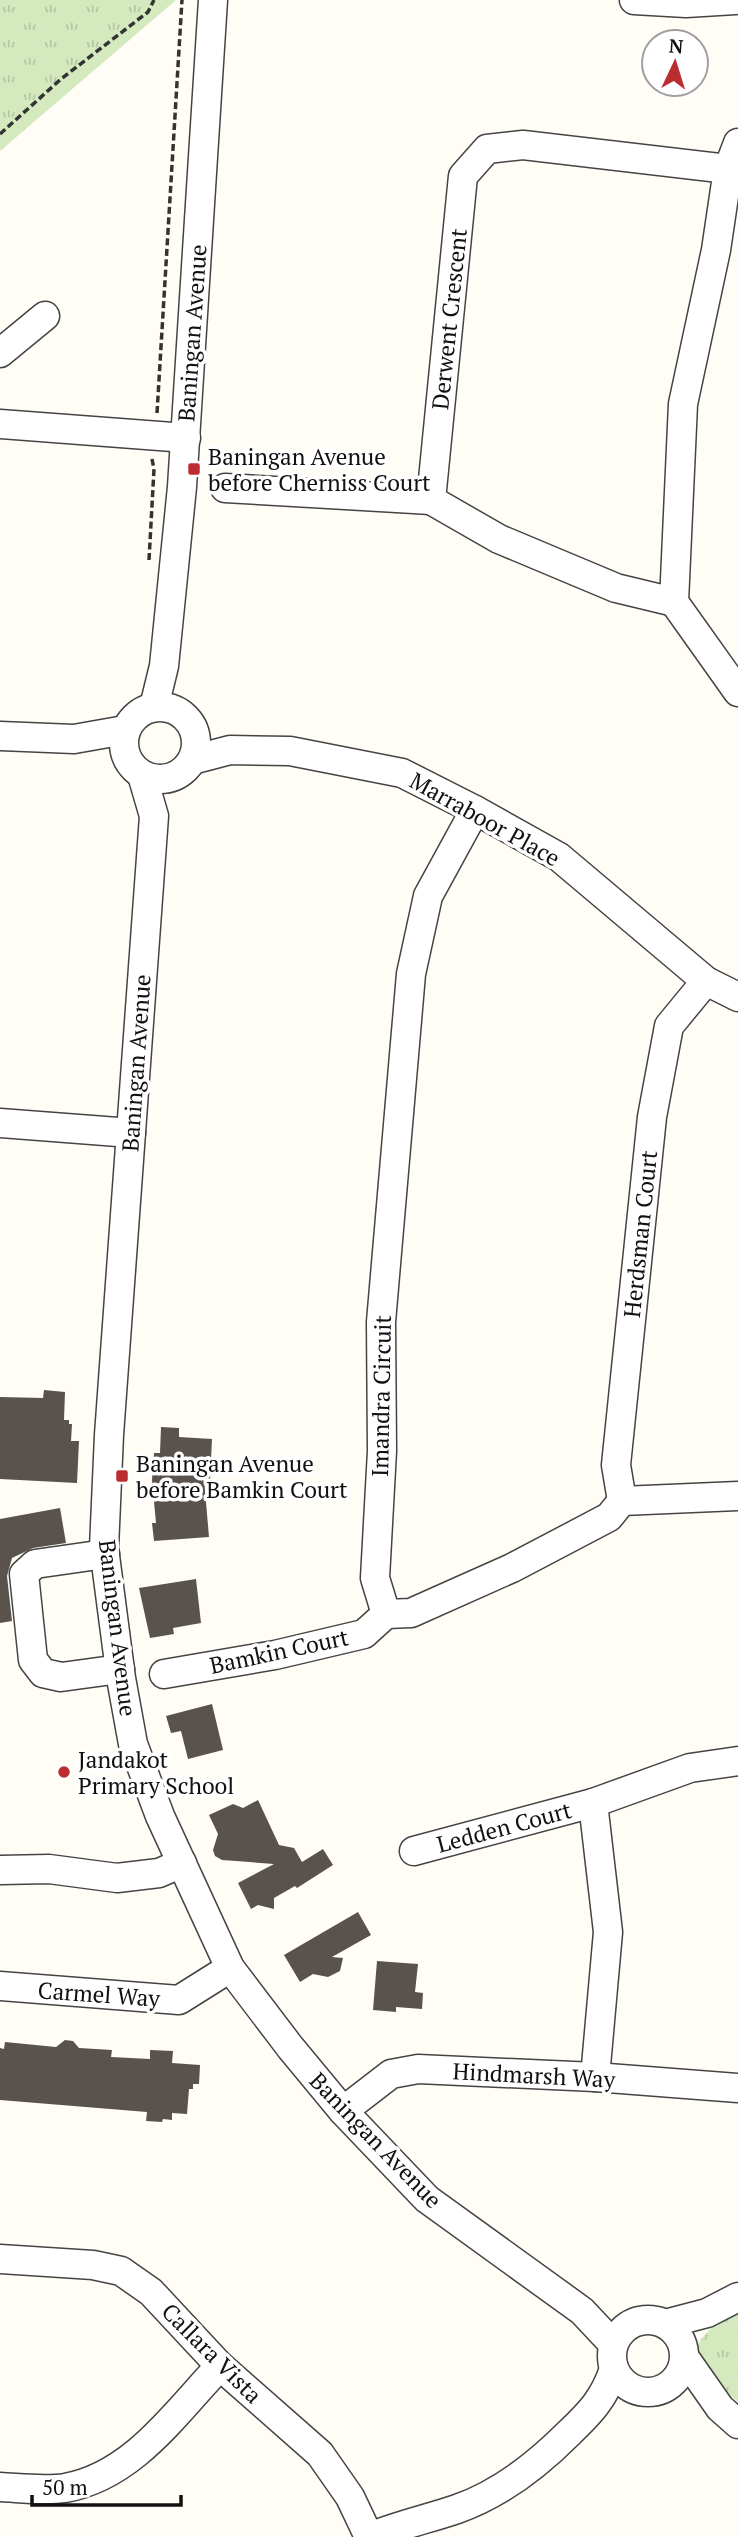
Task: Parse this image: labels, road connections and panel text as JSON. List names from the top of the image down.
{
  "streets": {
    "street": [
      "Derwent Crescent",
      "Baningan Avenue",
      "Marraboor Place",
      "Herdsman Court",
      "Imandra Circuit",
      "Bamkin Court",
      "Ledden Court",
      "Carmel Way",
      "Hindmarsh Way",
      "Callara Vista"
    ]
  },
  "crossings": [
    ["Baningan Avenue", "Marraboor Place"],
    ["Baningan Avenue", "Carmel Way"],
    ["Baningan Avenue", "Hindmarsh Way"],
    ["Marraboor Place", "Herdsman Court"],
    ["Marraboor Place", "Imandra Circuit"],
    ["Imandra Circuit", "Bamkin Court"]
  ],
  "places": {
    "transit": ["Baningan Avenue before Cherniss Court", "Baningan Avenue before Bamkin Court"],
    "other": ["Jandakot Primary School"]
  },
  "scale_bar": "50 m",
  "north": "top"
}
